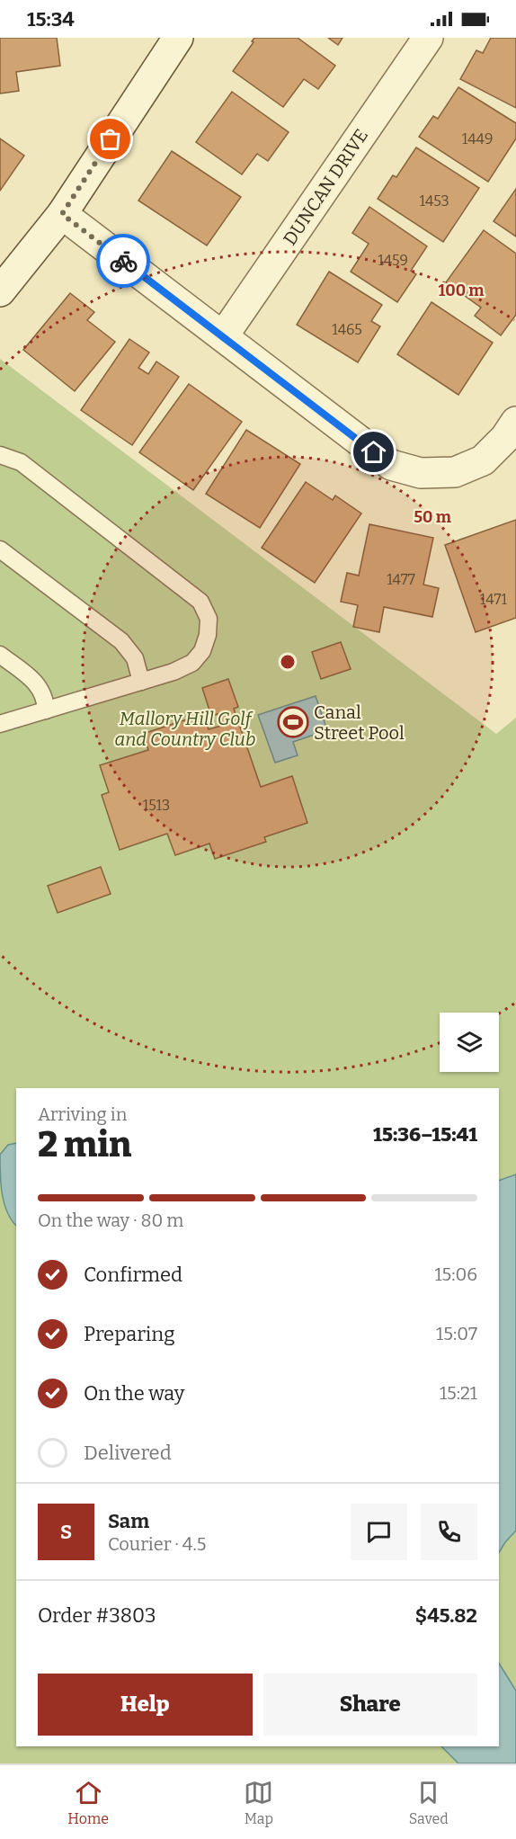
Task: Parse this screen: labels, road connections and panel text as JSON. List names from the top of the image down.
{
  "streets": {
    "street": ["DUNCAN DRIVE"]
  },
  "parks": ["Mallory Hill Golf and Country Club"],
  "places": {
    "sports": ["Canal Street Pool"]
  },
  "house_numbers": [
    "1449",
    "1453",
    "1459",
    "1465",
    "1477",
    "1471",
    "1513"
  ],
  "page": {
    "status": "15:34",
    "heading": ["2 min", "Arriving in", "15:36–15:41"],
    "panel": [
      "Sam",
      "Courier · 4.5",
      "Order #3803",
      "$45.82"
    ],
    "bar": "On the way · 80 m",
    "list": [
      ["Confirmed", "15:06"],
      ["Preparing", "15:07"],
      ["On the way", "15:21"],
      "Delivered"
    ],
    "round": "S",
    "buttons": ["Help", "Share"],
    "tabs": ["Home", "Map", "Saved"]
  },
  "rings": ["100 m", "50 m"]
}
